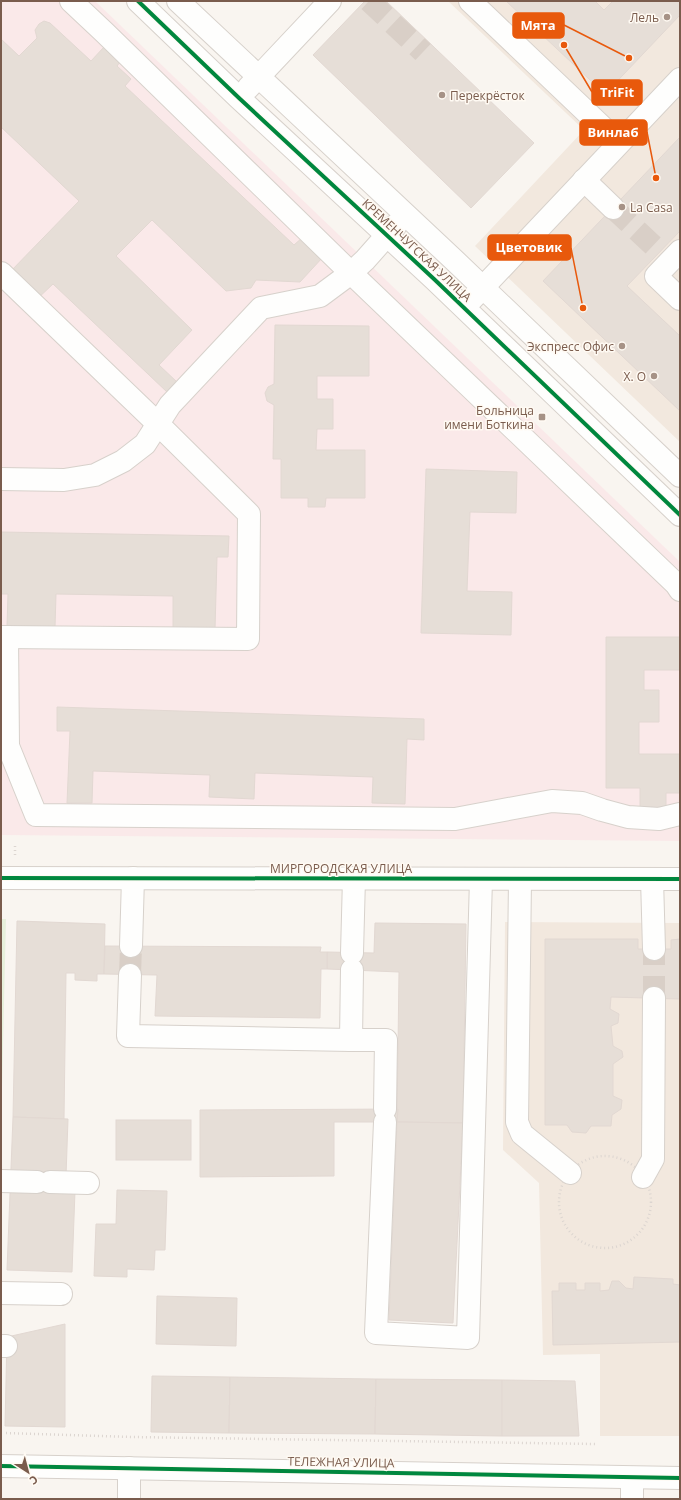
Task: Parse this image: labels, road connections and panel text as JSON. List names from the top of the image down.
{
  "streets": {
    "street": ["КРЕМЕНЧУГСКАЯ УЛИЦА", "МИРГОРОДСКАЯ УЛИЦА", "ТЕЛЕЖНАЯ УЛИЦА"]
  },
  "places": {
    "other": [
      "Лель",
      "TriFit",
      "Мята",
      "Перекрёсток",
      "Винлаб",
      "La Casa",
      "Цветовик",
      "Экспресс Офис",
      "X. O"
    ],
    "transit": ["Больница имени Боткина"]
  },
  "north": "bottom right"
}
